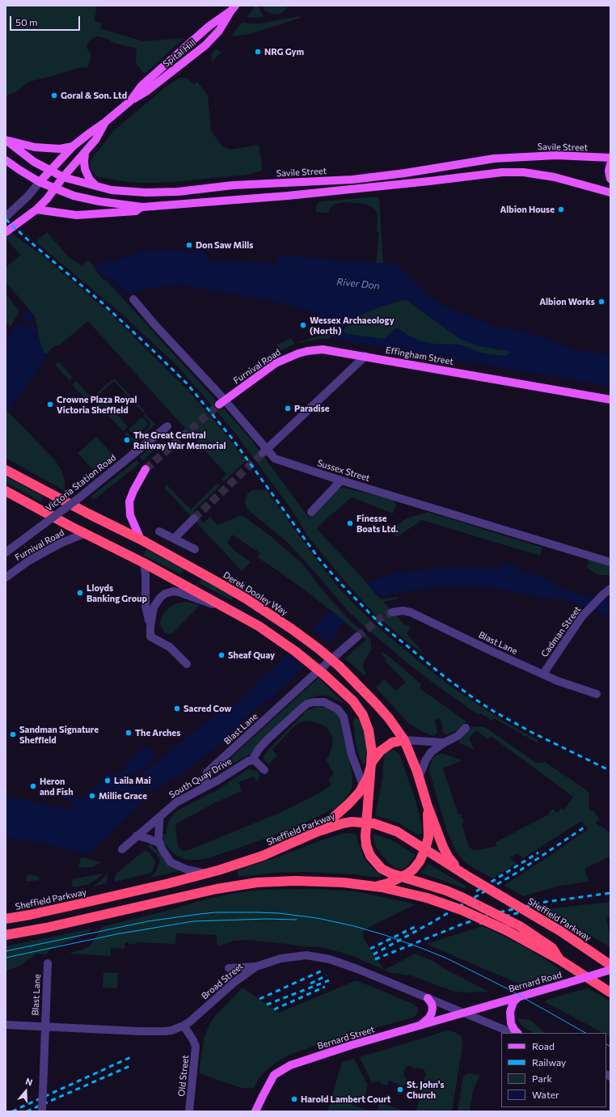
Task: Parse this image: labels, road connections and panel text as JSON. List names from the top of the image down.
{
  "streets": {
    "highway": ["Derek Dooley Way", "Sheffield Parkway"],
    "main road": [
      "Spital Hill",
      "Savile Street",
      "Effingham Street",
      "Furnival Road",
      "Bernard Road",
      "Bernard Street"
    ],
    "street": [
      "Sussex Street",
      "Victoria Station Road",
      "Cadman Street",
      "Blast Lane",
      "South Quay Drive",
      "Broad Street",
      "Old Street"
    ]
  },
  "crossings": [
    ["Spital Hill", "Savile Street"],
    ["Effingham Street", "Furnival Road"],
    ["Furnival Road", "Sussex Street"],
    ["Cadman Street", "Blast Lane"],
    ["Blast Lane", "South Quay Drive"],
    ["Blast Lane", "Broad Street"],
    ["Broad Street", "Bernard Road"],
    ["Broad Street", "Bernard Street"],
    ["Broad Street", "Old Street"],
    ["Bernard Road", "Bernard Street"]
  ],
  "water": ["River Don"],
  "places": [
    "NRG Gym",
    "Goral & Son. Ltd",
    "Albion House",
    "Don Saw Mills",
    "Albion Works",
    "Wessex Archaeology (North)",
    "Crowne Plaza Royal Victoria Sheffield",
    "Paradise",
    "The Great Central Railway War Memorial",
    "Finesse Boats Ltd.",
    "Lloyds Banking Group",
    "Sheaf Quay",
    "Sacred Cow",
    "The Arches",
    "Sandman Signature Sheffield",
    "Laila Mai",
    "Heron and Fish",
    "Millie Grace",
    "St. John's Church",
    "Harold Lambert Court"
  ],
  "legend": [
    "Road",
    "Railway",
    "Park",
    "Water"
  ],
  "scale_bar": "50 m",
  "north": "top"
}
